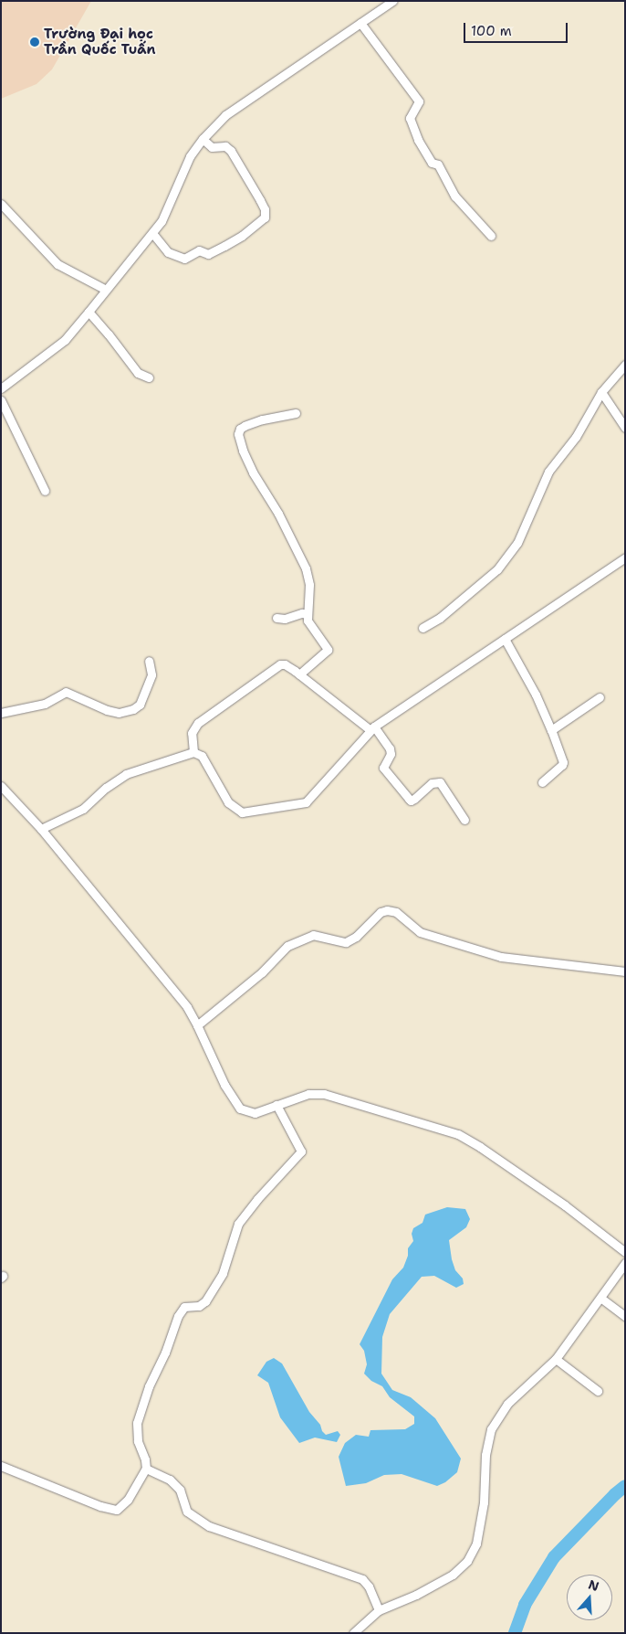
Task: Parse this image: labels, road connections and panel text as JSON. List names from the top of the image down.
{
  "places": ["Trường Đại học Trần Quốc Tuấn"],
  "scale_bar": "100 m",
  "north": "top"
}
